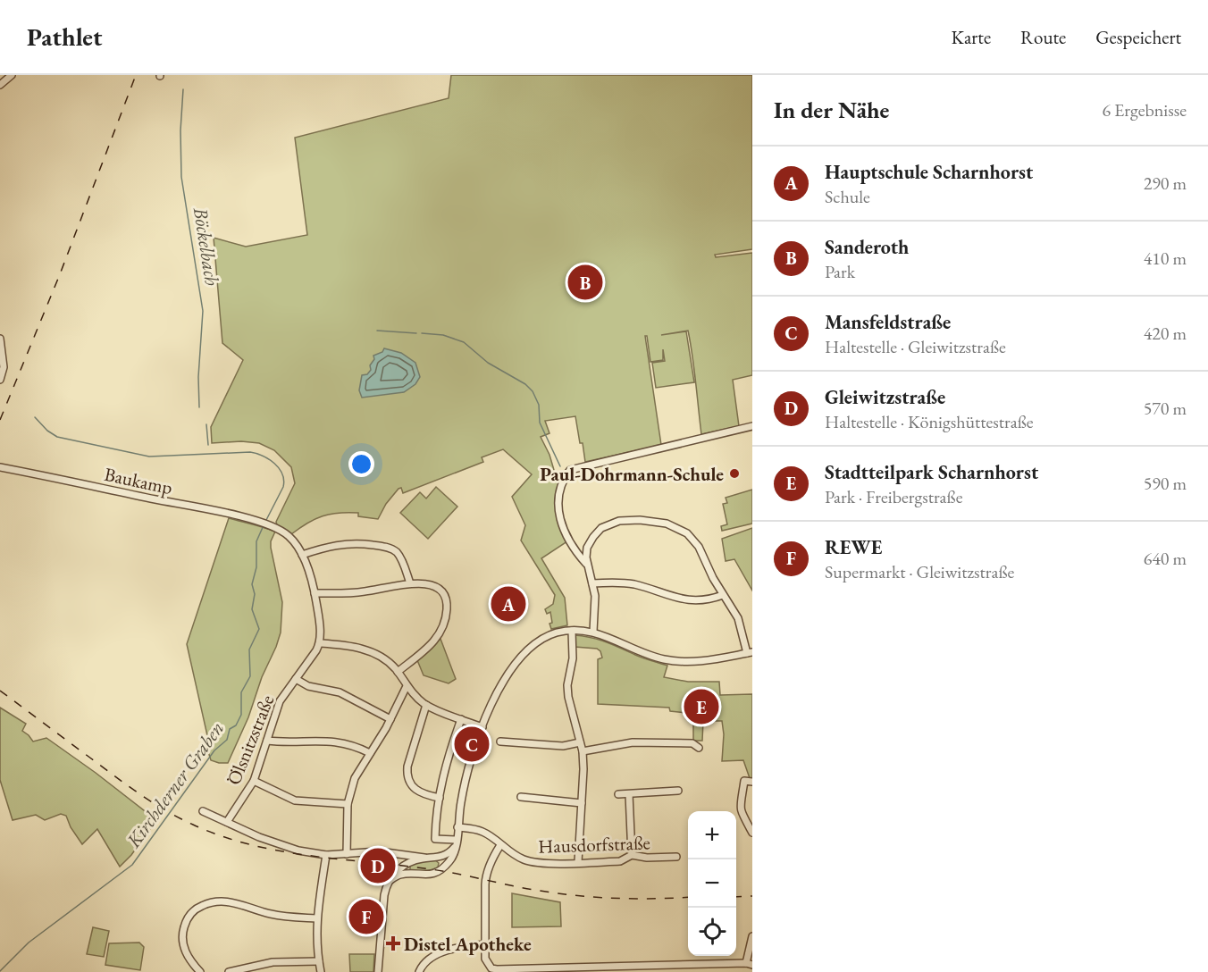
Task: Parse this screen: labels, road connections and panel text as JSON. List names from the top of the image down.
{
  "streets": {
    "street": ["Baukamp", "Ölsnitzstraße", "Hausdorfstraße"]
  },
  "water": ["Böckelbach", "Kirchderner Graben"],
  "places": {
    "other": ["Paul-Dohrmann-Schule"],
    "health": ["Distel Apotheke"]
  },
  "page": {
    "header": "Pathlet",
    "nav": ["Karte", "Route", "Gespeichert"],
    "heading": ["In der Nähe", "6 Ergebnisse"],
    "list": [
      {
        "mark": "A",
        "name": "Hauptschule Scharnhorst",
        "note": "Schule",
        "value": "290 m"
      },
      {
        "mark": "B",
        "name": "Sanderoth",
        "note": "Park",
        "value": "410 m"
      },
      {
        "mark": "C",
        "name": "Mansfeldstraße",
        "note": "Haltestelle · Gleiwitzstraße",
        "value": "420 m"
      },
      {
        "mark": "D",
        "name": "Gleiwitzstraße",
        "note": "Haltestelle · Königshüttestraße",
        "value": "570 m"
      },
      {
        "mark": "E",
        "name": "Stadtteilpark Scharnhorst",
        "note": "Park · Freibergstraße",
        "value": "590 m"
      },
      {
        "mark": "F",
        "name": "REWE",
        "note": "Supermarkt · Gleiwitzstraße",
        "value": "640 m"
      }
    ],
    "pins": [
      "B",
      "A",
      "E",
      "C",
      "D",
      "F"
    ],
    "map_buttons": ["+", "−"]
  }
}
